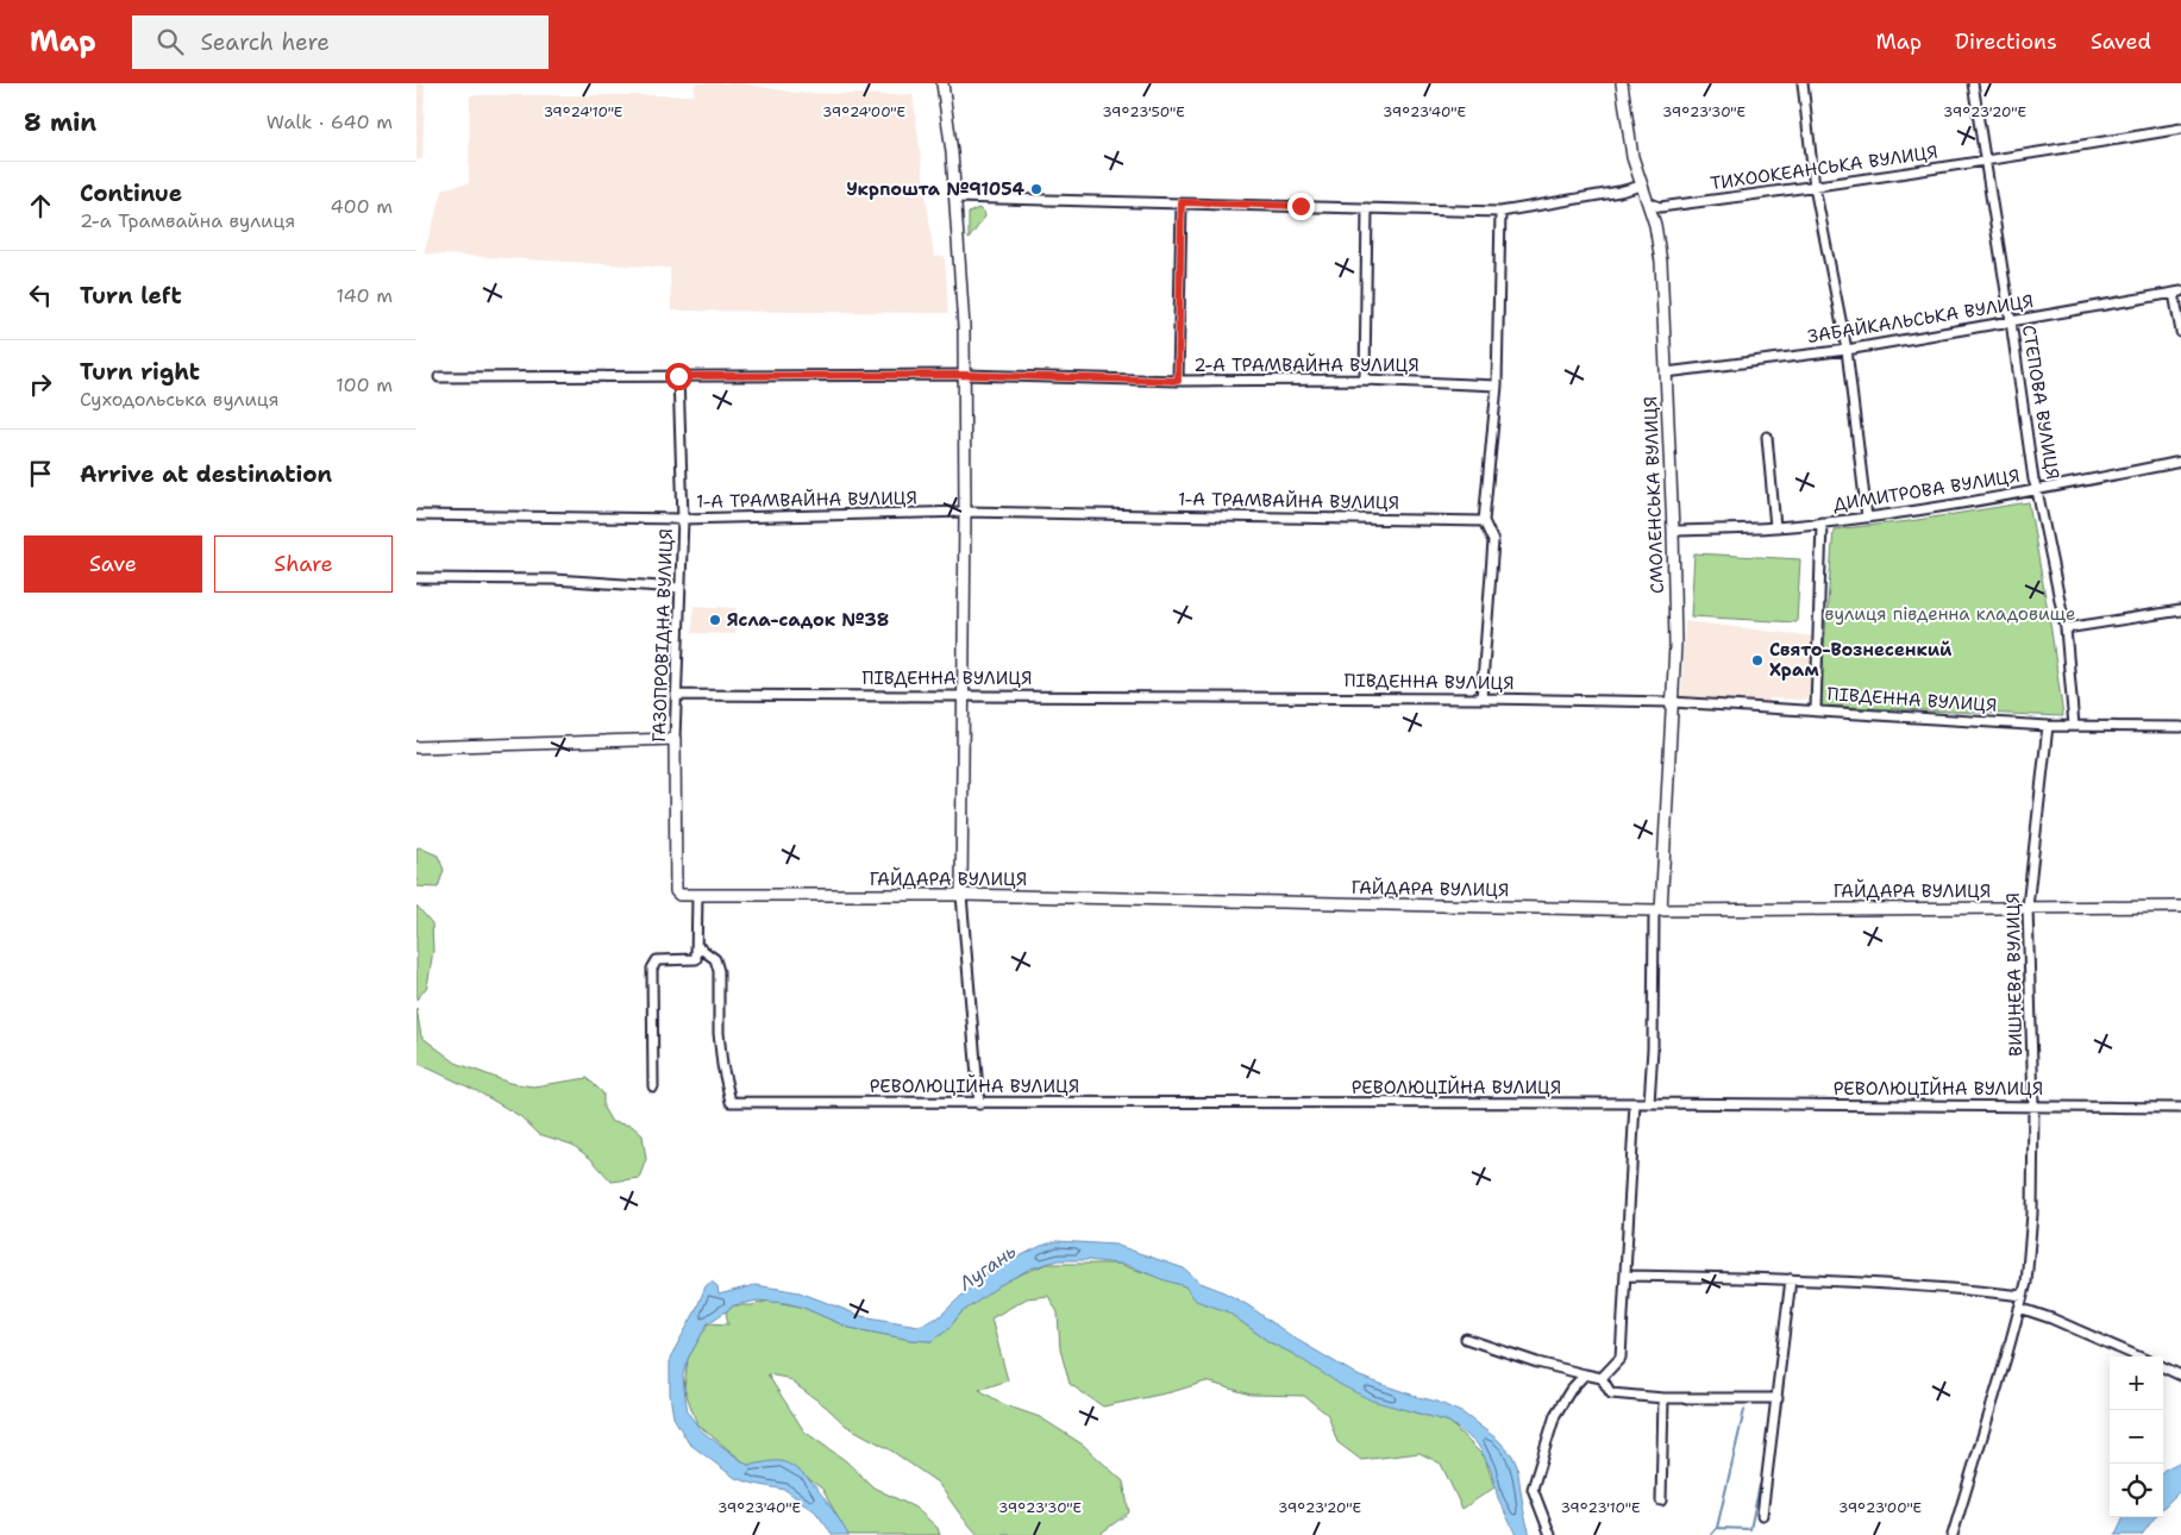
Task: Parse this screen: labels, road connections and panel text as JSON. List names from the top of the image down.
{
  "streets": {
    "street": [
      "ТИХООКЕАНСЬКА ВУЛИЦЯ",
      "ЗАБАЙКАЛЬСЬКА ВУЛИЦЯ",
      "2-А ТРАМВАЙНА ВУЛИЦЯ",
      "СТЕПОВА ВУЛИЦЯ",
      "ДИМИТРОВА ВУЛИЦЯ",
      "СМОЛЕНСЬКА ВУЛИЦЯ",
      "1-А ТРАМВАЙНА ВУЛИЦЯ",
      "ГАЗОПРОВІДНА ВУЛИЦЯ",
      "ПІВДЕННА ВУЛИЦЯ",
      "ГАЙДАРА ВУЛИЦЯ",
      "ВИШНЕВА ВУЛИЦЯ",
      "РЕВОЛЮЦІЙНА ВУЛИЦЯ"
    ]
  },
  "crossings": [
    ["ТИХООКЕАНСЬКА ВУЛИЦЯ", "СТЕПОВА ВУЛИЦЯ"],
    ["ТИХООКЕАНСЬКА ВУЛИЦЯ", "СМОЛЕНСЬКА ВУЛИЦЯ"],
    ["ЗАБАЙКАЛЬСЬКА ВУЛИЦЯ", "СТЕПОВА ВУЛИЦЯ"],
    ["ЗАБАЙКАЛЬСЬКА ВУЛИЦЯ", "СМОЛЕНСЬКА ВУЛИЦЯ"],
    ["2-А ТРАМВАЙНА ВУЛИЦЯ", "ГАЗОПРОВІДНА ВУЛИЦЯ"],
    ["СТЕПОВА ВУЛИЦЯ", "ДИМИТРОВА ВУЛИЦЯ"],
    ["СТЕПОВА ВУЛИЦЯ", "ПІВДЕННА ВУЛИЦЯ"],
    ["ДИМИТРОВА ВУЛИЦЯ", "СМОЛЕНСЬКА ВУЛИЦЯ"],
    ["СМОЛЕНСЬКА ВУЛИЦЯ", "ПІВДЕННА ВУЛИЦЯ"],
    ["СМОЛЕНСЬКА ВУЛИЦЯ", "ГАЙДАРА ВУЛИЦЯ"],
    ["1-А ТРАМВАЙНА ВУЛИЦЯ", "ГАЗОПРОВІДНА ВУЛИЦЯ"],
    ["ГАЗОПРОВІДНА ВУЛИЦЯ", "ПІВДЕННА ВУЛИЦЯ"],
    ["ГАЗОПРОВІДНА ВУЛИЦЯ", "ГАЙДАРА ВУЛИЦЯ"],
    ["ПІВДЕННА ВУЛИЦЯ", "ВИШНЕВА ВУЛИЦЯ"],
    ["ГАЙДАРА ВУЛИЦЯ", "ВИШНЕВА ВУЛИЦЯ"],
    ["ВИШНЕВА ВУЛИЦЯ", "РЕВОЛЮЦІЙНА ВУЛИЦЯ"]
  ],
  "water": ["Лугань"],
  "parks": ["вулиця південна кладовище"],
  "places": ["Укрпошта №91054", "Ясла-садок №38", "Свято-Вознесенкий Храм"],
  "page": {
    "header": "Map",
    "search": "Search here",
    "nav": ["Map", "Directions", "Saved"],
    "heading": ["8 min", "Walk · 640 m"],
    "list": [
      ["Continue", "2-а Трамвайна вулиця", "400 m"],
      ["Turn left", "140 m"],
      ["Turn right", "Суходольська вулиця", "100 m"],
      "Arrive at destination"
    ],
    "buttons": ["Save", "Share"],
    "map_buttons": ["+", "−"]
  },
  "coordinates": [
    "39°24'10\"E",
    "39°23'50\"E",
    "39°23'40\"E",
    "39°23'30\"E",
    "39°23'20\"E",
    "39°24'00\"E",
    "39°23'10\"E",
    "39°23'00\"E"
  ]
}
